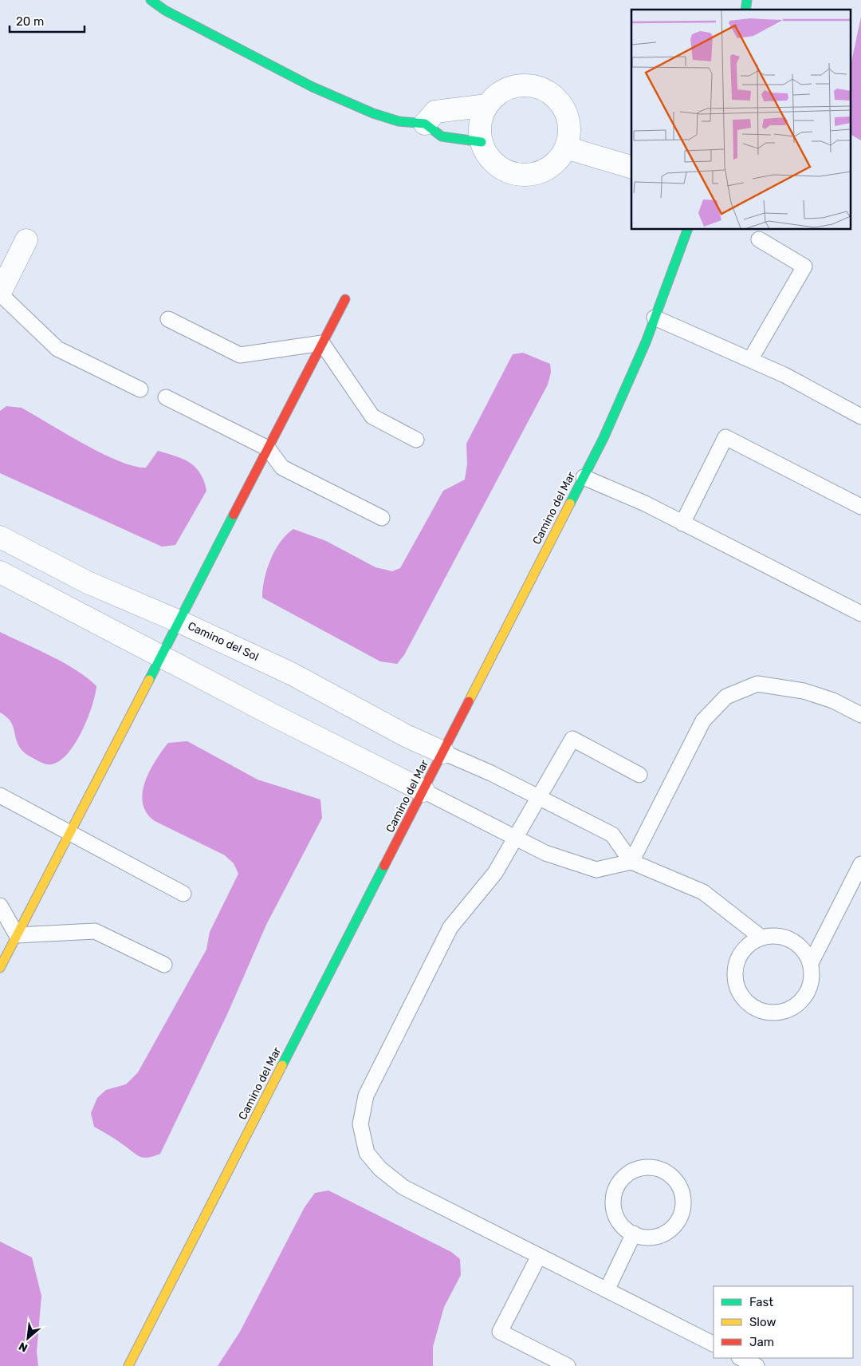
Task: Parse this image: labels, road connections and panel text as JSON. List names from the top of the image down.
{
  "streets": {
    "street": ["Camino del Mar", "Camino del Sol"]
  },
  "crossings": [
    ["Camino del Mar", "Camino del Sol"]
  ],
  "legend": ["Fast", "Slow", "Jam"],
  "scale_bar": "20 m",
  "north": "bottom left"
}
